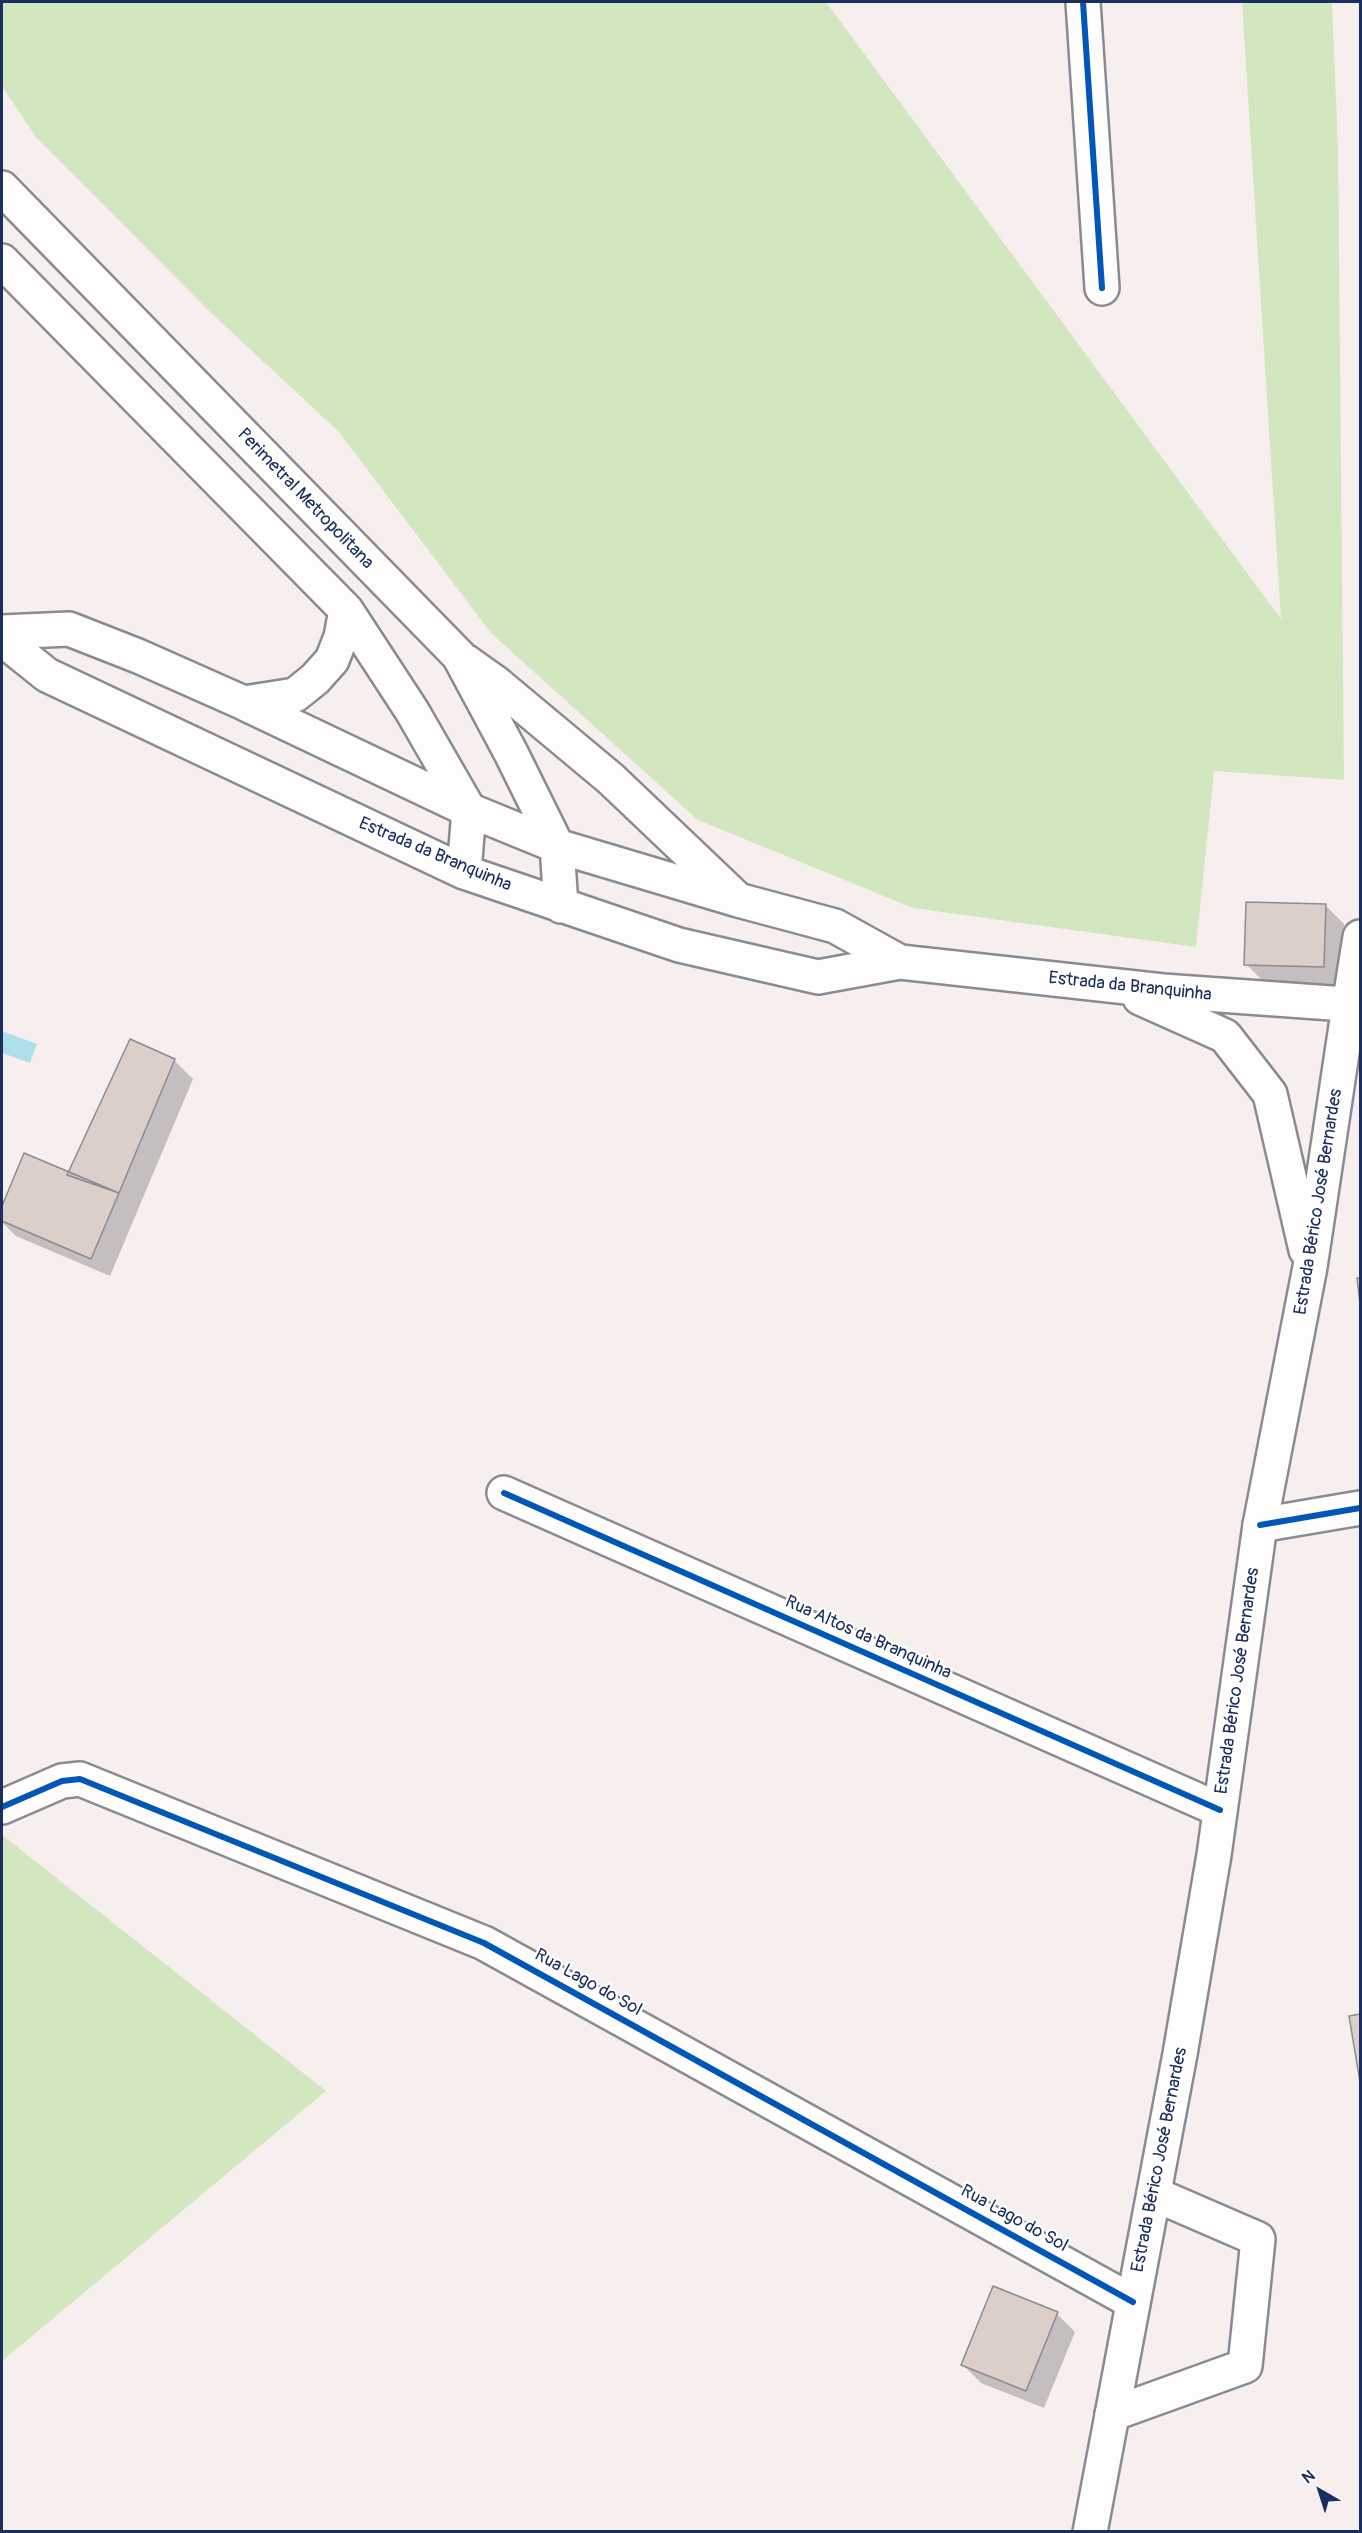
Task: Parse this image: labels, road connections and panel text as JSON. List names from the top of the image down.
{
  "streets": {
    "main road": [
      "Perimetral Metropolitana",
      "Estrada da Branquinha",
      "Estrada Bérico José Bernardes",
      "Rua Altos da Branquinha",
      "Rua Lago do Sol"
    ]
  },
  "crossings": [
    ["Perimetral Metropolitana", "Estrada da Branquinha"],
    ["Estrada da Branquinha", "Estrada Bérico José Bernardes"],
    ["Estrada Bérico José Bernardes", "Rua Altos da Branquinha"],
    ["Estrada Bérico José Bernardes", "Rua Lago do Sol"]
  ],
  "north": "top left"
}
